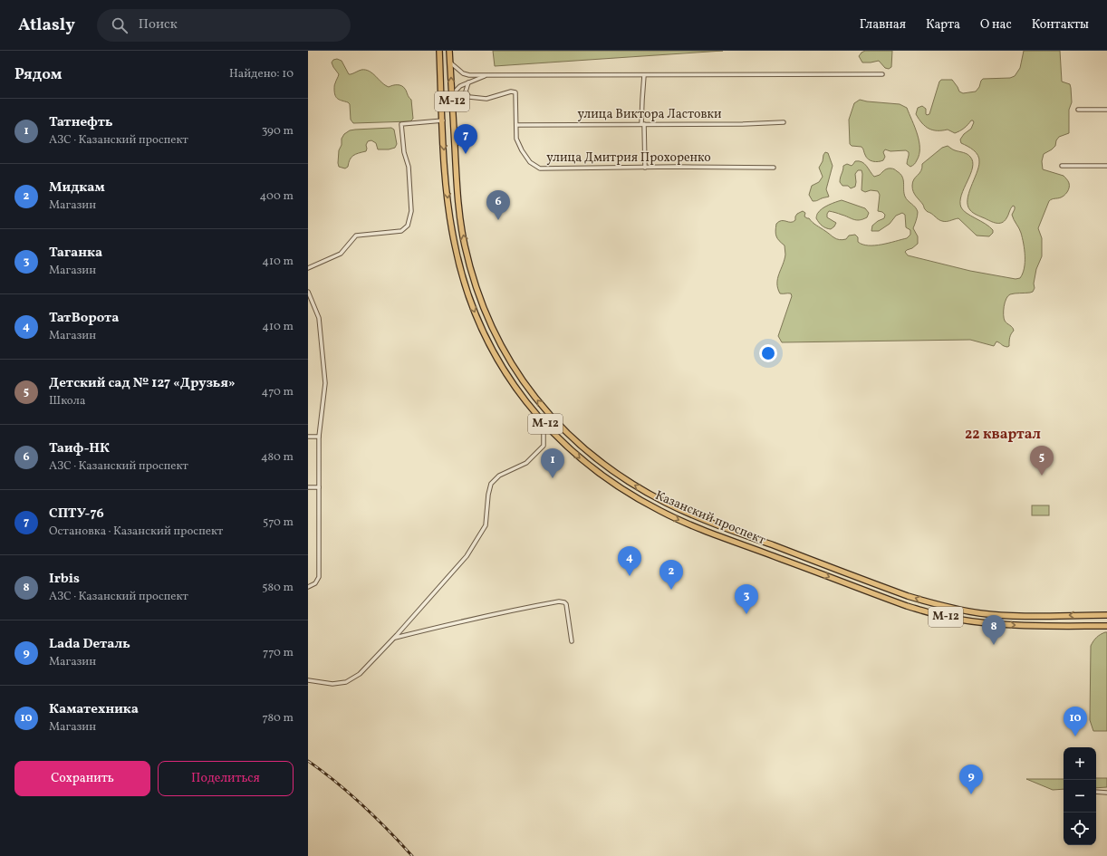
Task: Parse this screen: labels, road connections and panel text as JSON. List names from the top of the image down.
{
  "streets": {
    "main road": ["М-12", "Казанский проспект"],
    "street": ["улица Виктора Ластовки", "улица Дмитрия Прохоренко"]
  },
  "crossings": [
    ["улица Виктора Ластовки", "улица Дмитрия Прохоренко"]
  ],
  "districts": ["22 квартал"],
  "page": {
    "header": "Atlasly",
    "search": "Поиск",
    "nav": [
      "Главная",
      "Карта",
      "О нас",
      "Контакты"
    ],
    "heading": ["Рядом", "Найдено: 10"],
    "list": [
      {
        "mark": "1",
        "name": "Татнефть",
        "note": "АЗС · Казанский проспект",
        "value": "390 m"
      },
      {
        "mark": "2",
        "name": "Мидкам",
        "note": "Магазин",
        "value": "400 m"
      },
      {
        "mark": "3",
        "name": "Таганка",
        "note": "Магазин",
        "value": "410 m"
      },
      {
        "mark": "4",
        "name": "ТатВорота",
        "note": "Магазин",
        "value": "410 m"
      },
      {
        "mark": "5",
        "name": "Детский сад № 127 «Друзья»",
        "note": "Школа",
        "value": "470 m"
      },
      {
        "mark": "6",
        "name": "Таиф-НК",
        "note": "АЗС · Казанский проспект",
        "value": "480 m"
      },
      {
        "mark": "7",
        "name": "СПТУ-76",
        "note": "Остановка · Казанский проспект",
        "value": "570 m"
      },
      {
        "mark": "8",
        "name": "Irbis",
        "note": "АЗС · Казанский проспект",
        "value": "580 m"
      },
      {
        "mark": "9",
        "name": "Lada Dеталь",
        "note": "Магазин",
        "value": "770 m"
      },
      {
        "mark": "10",
        "name": "Каматехника",
        "note": "Магазин",
        "value": "780 m"
      }
    ],
    "pins": [
      "7",
      "6",
      "5",
      "1",
      "4",
      "2",
      "3",
      "8",
      "10",
      "9"
    ],
    "map_buttons": ["+", "−"],
    "buttons": ["Сохранить", "Поделиться"]
  }
}
